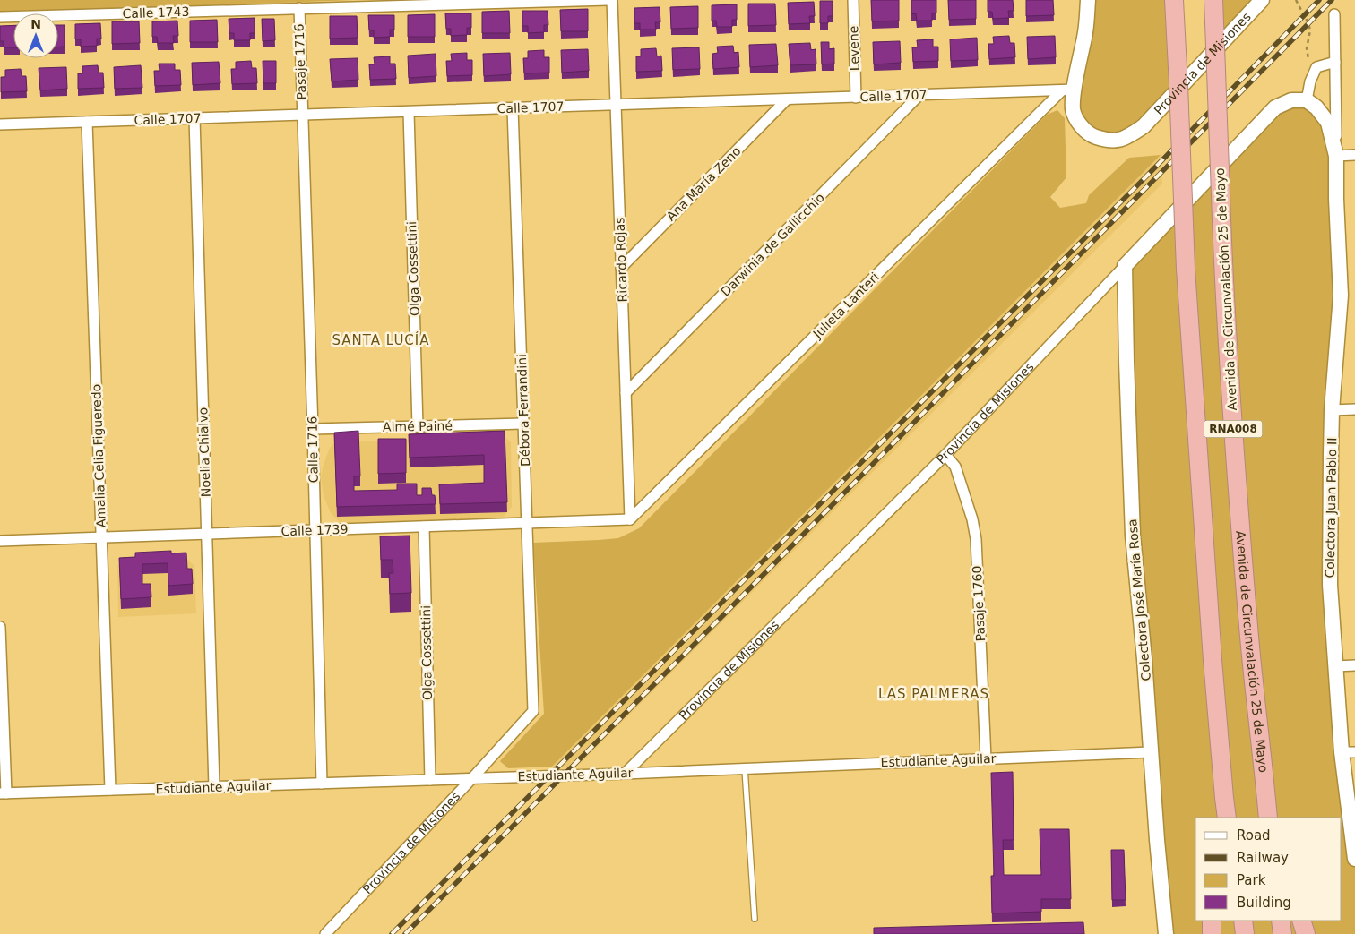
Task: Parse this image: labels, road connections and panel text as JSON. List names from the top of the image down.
{
  "streets": {
    "highway": ["Avenida de Circunvalación 25 de Mayo", "RNA008"],
    "main road": ["Provincia de Misiones", "Colectora Juan Pablo II", "Colectora José María Rosa"],
    "street": [
      "Calle 1743",
      "Levene",
      "Pasaje 1716",
      "Calle 1707",
      "Ana María Zeno",
      "Darwinia de Gallicchio",
      "Ricardo Rojas",
      "Olga Cossettini",
      "Julieta Lanteri",
      "Débora Ferrandini",
      "Aimé Painé",
      "Calle 1716",
      "Noelia Chialvo",
      "Amalia Celia Figueredo",
      "Calle 1739",
      "Pasaje 1760",
      "Estudiante Aguilar"
    ]
  },
  "crossings": [
    ["Calle 1743", "Pasaje 1716"],
    ["Calle 1743", "Ricardo Rojas"],
    ["Levene", "Calle 1707"],
    ["Pasaje 1716", "Calle 1707"],
    ["Pasaje 1716", "Calle 1716"],
    ["Provincia de Misiones", "Calle 1707"],
    ["Provincia de Misiones", "Julieta Lanteri"],
    ["Provincia de Misiones", "Débora Ferrandini"],
    ["Provincia de Misiones", "Colectora Juan Pablo II"],
    ["Provincia de Misiones", "Colectora José María Rosa"],
    ["Provincia de Misiones", "Pasaje 1760"],
    ["Provincia de Misiones", "Estudiante Aguilar"],
    ["Calle 1707", "Ana María Zeno"],
    ["Calle 1707", "Darwinia de Gallicchio"],
    ["Calle 1707", "Ricardo Rojas"],
    ["Calle 1707", "Olga Cossettini"],
    ["Calle 1707", "Julieta Lanteri"],
    ["Calle 1707", "Débora Ferrandini"],
    ["Calle 1707", "Calle 1716"],
    ["Calle 1707", "Noelia Chialvo"],
    ["Calle 1707", "Amalia Celia Figueredo"],
    ["Ana María Zeno", "Ricardo Rojas"],
    ["Darwinia de Gallicchio", "Ricardo Rojas"],
    ["Ricardo Rojas", "Julieta Lanteri"],
    ["Ricardo Rojas", "Calle 1739"],
    ["Olga Cossettini", "Aimé Painé"],
    ["Olga Cossettini", "Calle 1739"],
    ["Olga Cossettini", "Estudiante Aguilar"],
    ["Julieta Lanteri", "Calle 1739"],
    ["Débora Ferrandini", "Aimé Painé"],
    ["Débora Ferrandini", "Calle 1739"],
    ["Aimé Painé", "Calle 1716"],
    ["Calle 1716", "Calle 1739"],
    ["Calle 1716", "Estudiante Aguilar"],
    ["Noelia Chialvo", "Calle 1739"],
    ["Noelia Chialvo", "Estudiante Aguilar"],
    ["Amalia Celia Figueredo", "Calle 1739"],
    ["Amalia Celia Figueredo", "Estudiante Aguilar"],
    ["Colectora José María Rosa", "Estudiante Aguilar"],
    ["Pasaje 1760", "Estudiante Aguilar"]
  ],
  "districts": ["SANTA LUCÍA", "LAS PALMERAS"],
  "legend": [
    "Road",
    "Railway",
    "Park",
    "Building"
  ],
  "north": "top"
}
